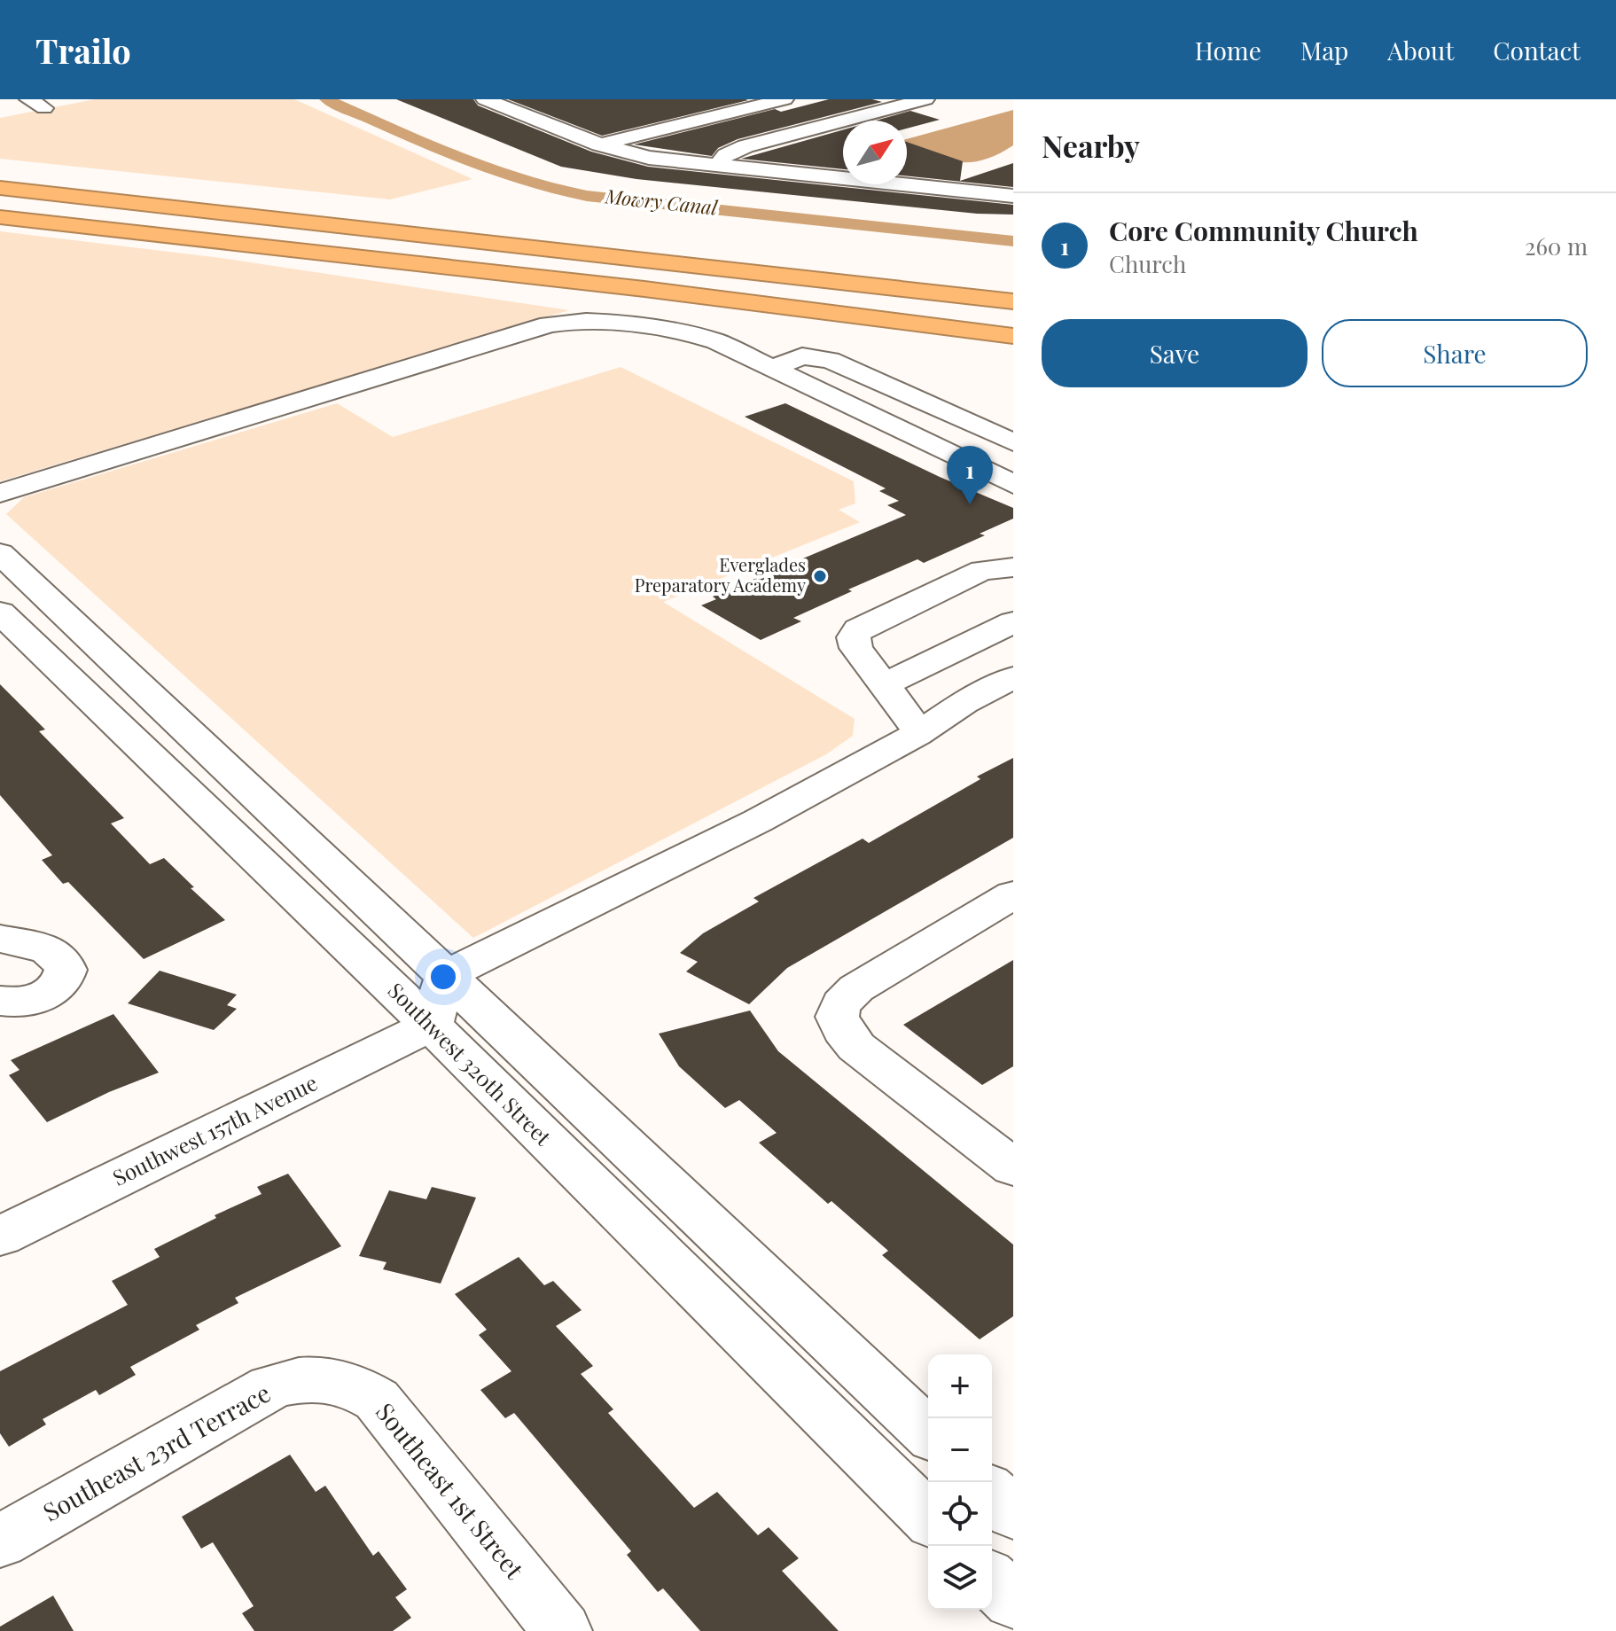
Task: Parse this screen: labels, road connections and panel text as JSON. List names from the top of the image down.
{
  "streets": {
    "street": [
      "Southwest 320th Street",
      "Southwest 157th Avenue",
      "Southeast 23rd Terrace",
      "Southeast 1st Street"
    ]
  },
  "crossings": [
    ["Southwest 320th Street", "Southwest 157th Avenue"],
    ["Southeast 23rd Terrace", "Southeast 1st Street"]
  ],
  "water": ["Mowry Canal"],
  "places": ["Everglades Preparatory Academy"],
  "north": "top right",
  "page": {
    "header": "Trailo",
    "nav": [
      "Home",
      "Map",
      "About",
      "Contact"
    ],
    "heading": "Nearby",
    "list": [
      {
        "mark": "1",
        "name": "Core Community Church",
        "note": "Church",
        "value": "260 m"
      }
    ],
    "buttons": ["Save", "Share"],
    "pins": "1",
    "map_buttons": ["+", "−"]
  }
}
